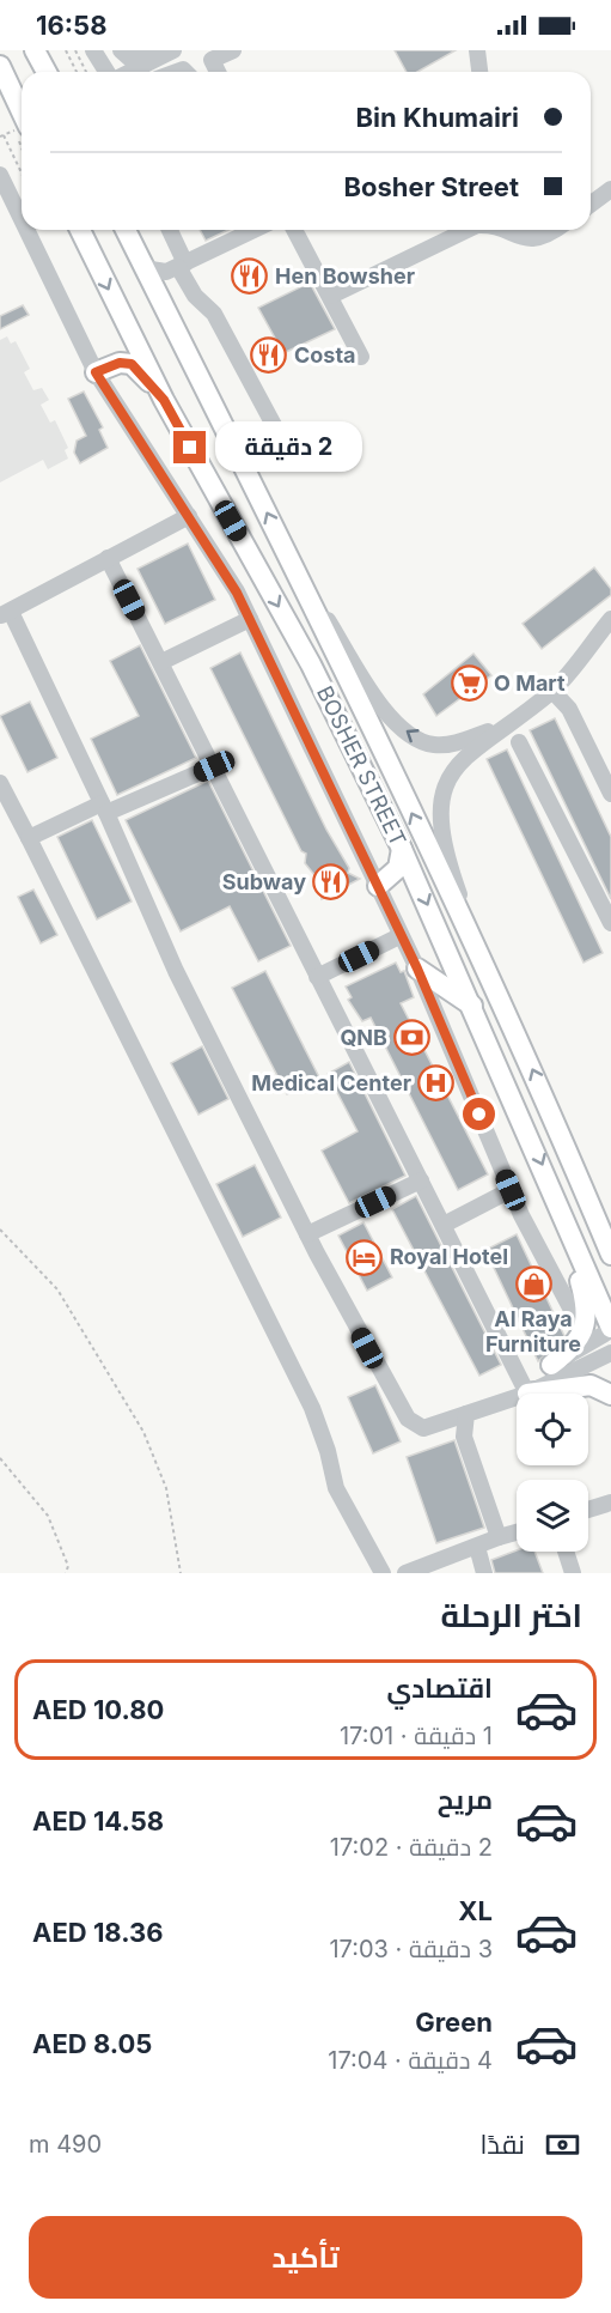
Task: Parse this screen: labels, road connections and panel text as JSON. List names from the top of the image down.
{
  "streets": {
    "main road": ["BOSHER STREET"]
  },
  "places": {
    "restaurant": ["Hen Bowsher", "Costa", "Subway"],
    "supermarket": ["O Mart"],
    "bank": ["QNB"],
    "hospital": ["Medical Center"],
    "hotel": ["Royal Hotel"],
    "shop": ["Al Raya Furniture"]
  },
  "page": {
    "status": "16:58",
    "banner": ["Bin Khumairi", "Bosher Street"],
    "bubble": "2 دقيقة",
    "heading": "اختر الرحلة",
    "list": [
      {
        "name": "اقتصادي",
        "note": "1 دقيقة · 17:01",
        "value": "AED 10.80"
      },
      {
        "name": "مريح",
        "note": "2 دقيقة · 17:02",
        "value": "AED 14.58"
      },
      {
        "name": "XL",
        "note": "3 دقيقة · 17:03",
        "value": "AED 18.36"
      },
      {
        "name": "Green",
        "note": "4 دقيقة · 17:04",
        "value": "AED 8.05"
      }
    ],
    "pay": ["نقدًا", "490 m"],
    "buttons": "تأكيد"
  }
}
